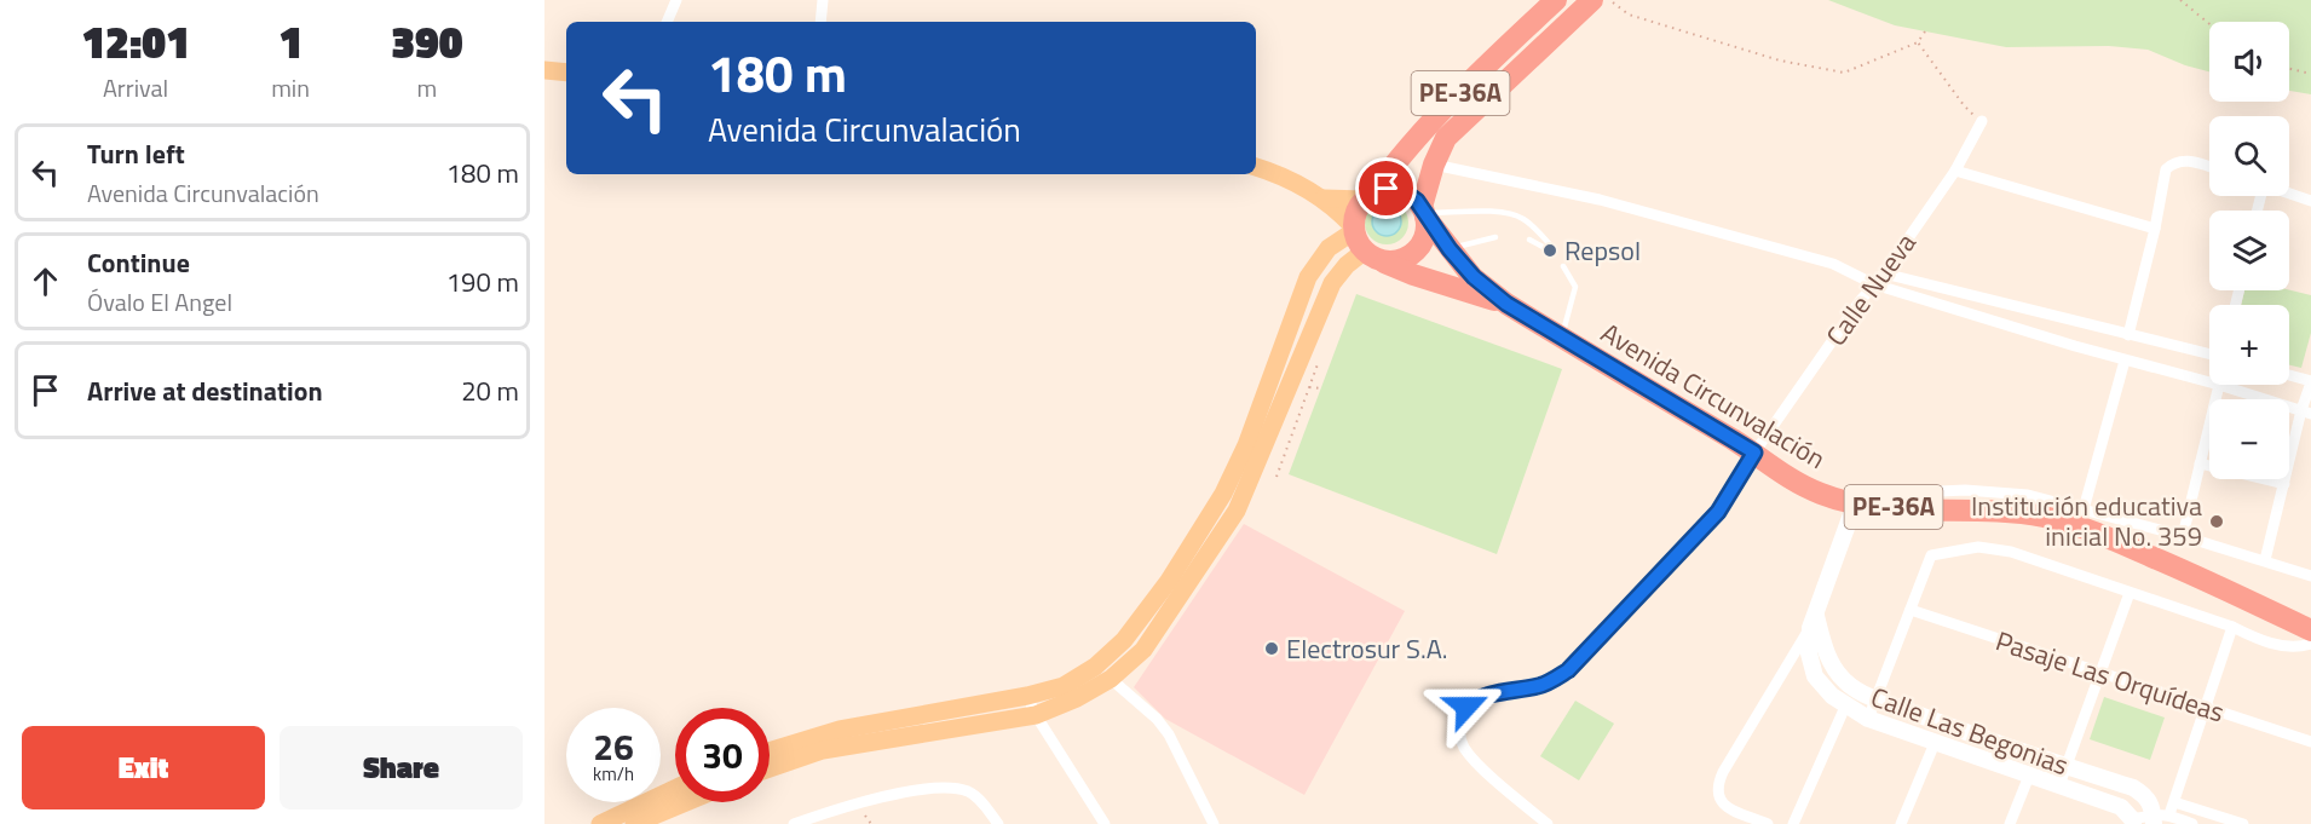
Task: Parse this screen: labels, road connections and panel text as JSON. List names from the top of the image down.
{
  "streets": {
    "highway": ["PE-36A", "Avenida Circunvalación"],
    "street": ["Calle Nueva", "Pasaje Las Orquídeas", "Calle Las Begonias"]
  },
  "crossings": [
    ["PE-36A", "Avenida Circunvalación"],
    ["Calle Nueva", "Avenida Circunvalación"],
    ["Avenida Circunvalación", "Calle Las Begonias"]
  ],
  "places": ["Repsol", "Institución educativa inicial No. 359", "Electrosur S.A."],
  "page": {
    "eta": [
      "12:01",
      "Arrival",
      "1",
      "min",
      "390",
      "m"
    ],
    "map_buttons": ["+", "−"],
    "turn": ["180 m", "Avenida Circunvalación"],
    "list": [
      {
        "name": "Turn left",
        "note": "Avenida Circunvalación",
        "value": "180 m"
      },
      {
        "name": "Continue",
        "note": "Óvalo El Angel",
        "value": "190 m"
      },
      {
        "name": "Arrive at destination",
        "value": "20 m"
      }
    ],
    "speed": "26 km/h",
    "limit": "30",
    "buttons": ["Exit", "Share"]
  }
}
